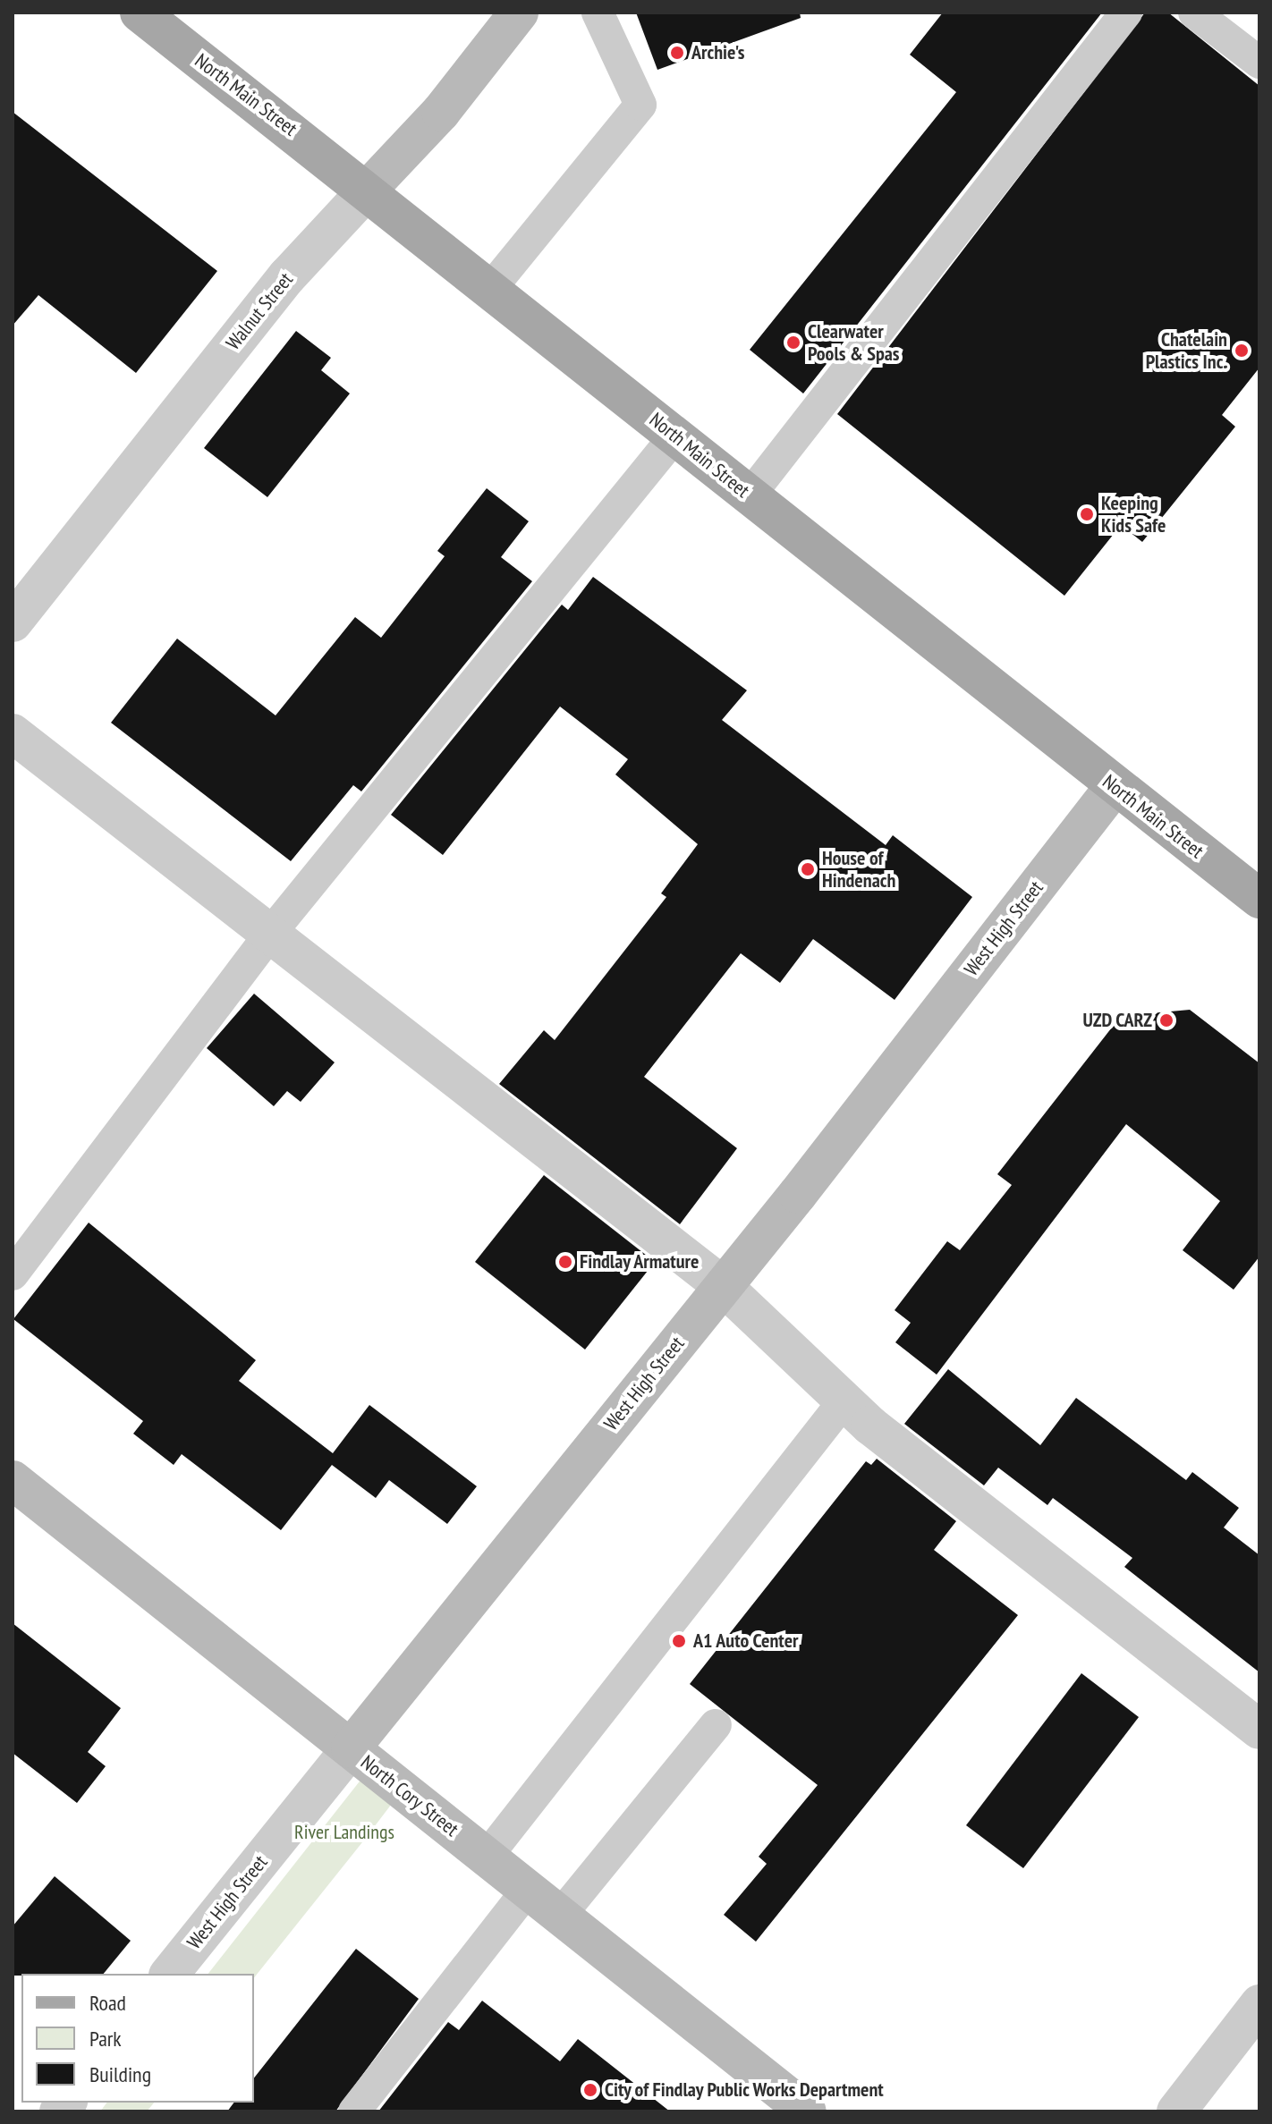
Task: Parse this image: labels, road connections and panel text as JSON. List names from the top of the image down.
{
  "streets": {
    "main road": ["North Main Street"],
    "street": ["Walnut Street", "West High Street", "North Cory Street"]
  },
  "crossings": [
    ["North Main Street", "Walnut Street"],
    ["North Main Street", "West High Street"],
    ["West High Street", "North Cory Street"]
  ],
  "parks": ["River Landings"],
  "places": [
    "Archie's",
    "Clearwater Pools & Spas",
    "Chatelain Plastics Inc.",
    "Keeping Kids Safe",
    "House of Hindenach",
    "UZD CARZ",
    "Findlay Armature",
    "A1 Auto Center",
    "City of Findlay Public Works Department"
  ],
  "legend": ["Road", "Park", "Building"]
}
